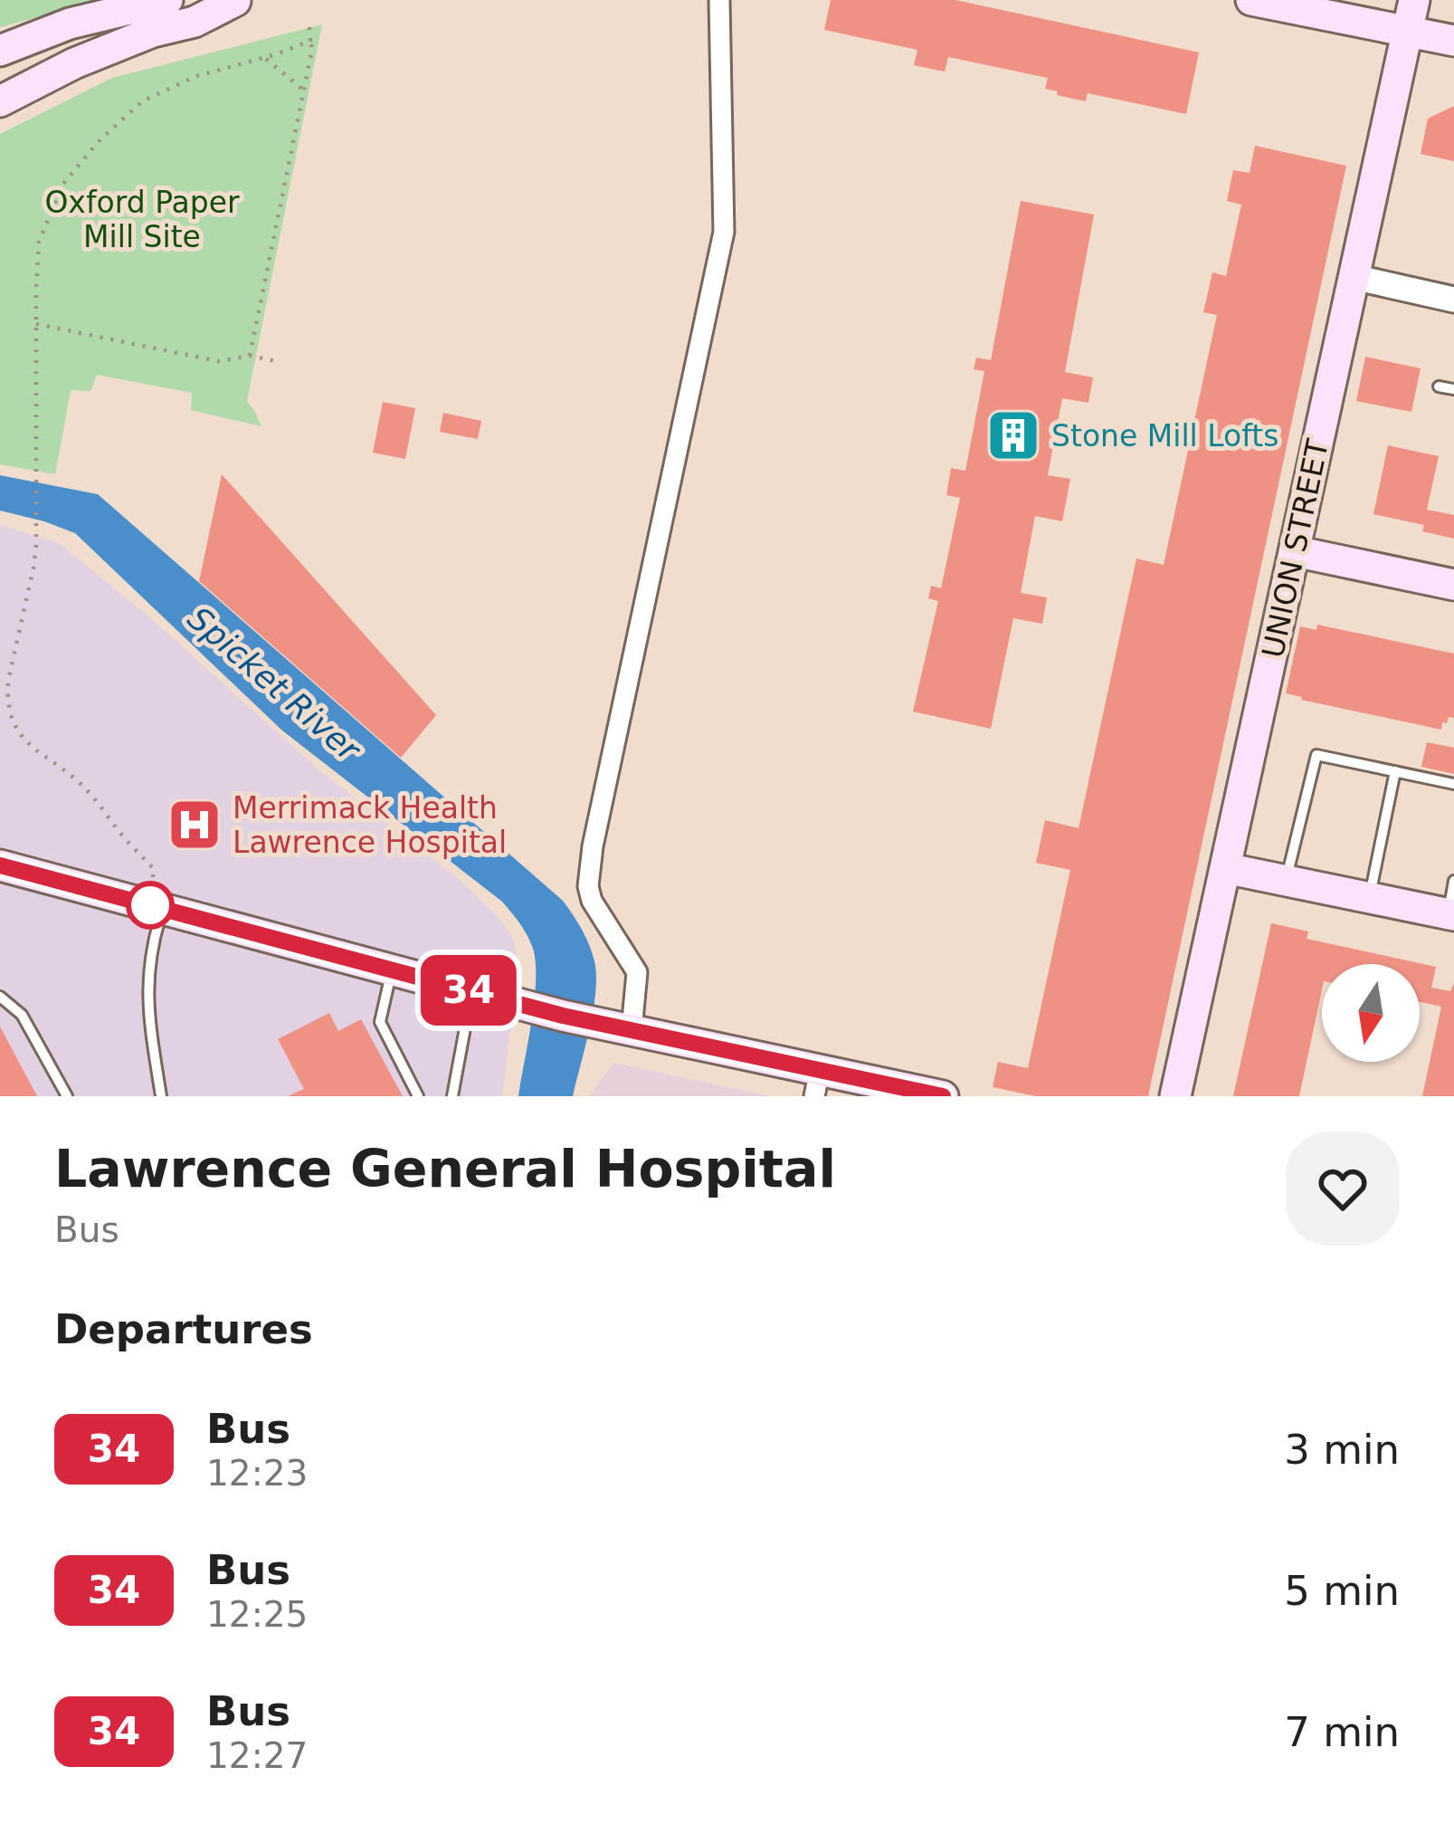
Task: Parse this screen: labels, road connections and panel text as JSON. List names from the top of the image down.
{
  "streets": {
    "main road": ["UNION STREET"]
  },
  "water": ["Spicket River"],
  "parks": ["Oxford Paper Mill Site"],
  "places": {
    "building": ["Stone Mill Lofts"],
    "hospital": ["Merrimack Health Lawrence Hospital"]
  },
  "lines": ["bus line 34"],
  "north": "bottom",
  "page": {
    "on_map": "34",
    "heading": [
      ["Lawrence General Hospital", "Bus"],
      "Departures"
    ],
    "list": [
      {
        "mark": "34",
        "name": "Bus",
        "note": "12:23",
        "value": "3 min"
      },
      {
        "mark": "34",
        "name": "Bus",
        "note": "12:25",
        "value": "5 min"
      },
      {
        "mark": "34",
        "name": "Bus",
        "note": "12:27",
        "value": "7 min"
      }
    ]
  }
}
